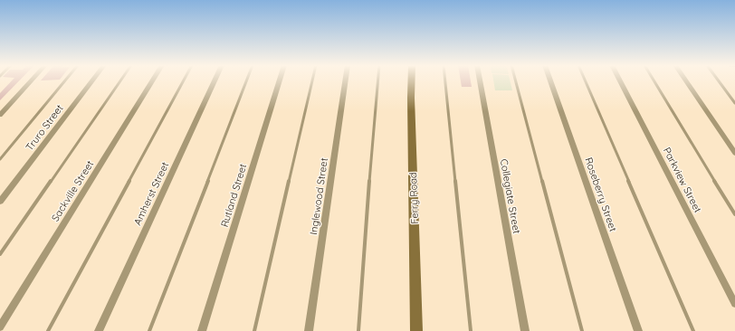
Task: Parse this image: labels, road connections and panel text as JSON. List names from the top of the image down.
{
  "streets": {
    "main road": ["Ferry Road"],
    "street": [
      "Truro Street",
      "Parkview Street",
      "Sackville Street",
      "Amherst Street",
      "Roseberry Street",
      "Rutland Street",
      "Inglewood Street",
      "Collegiate Street"
    ]
  }
}
